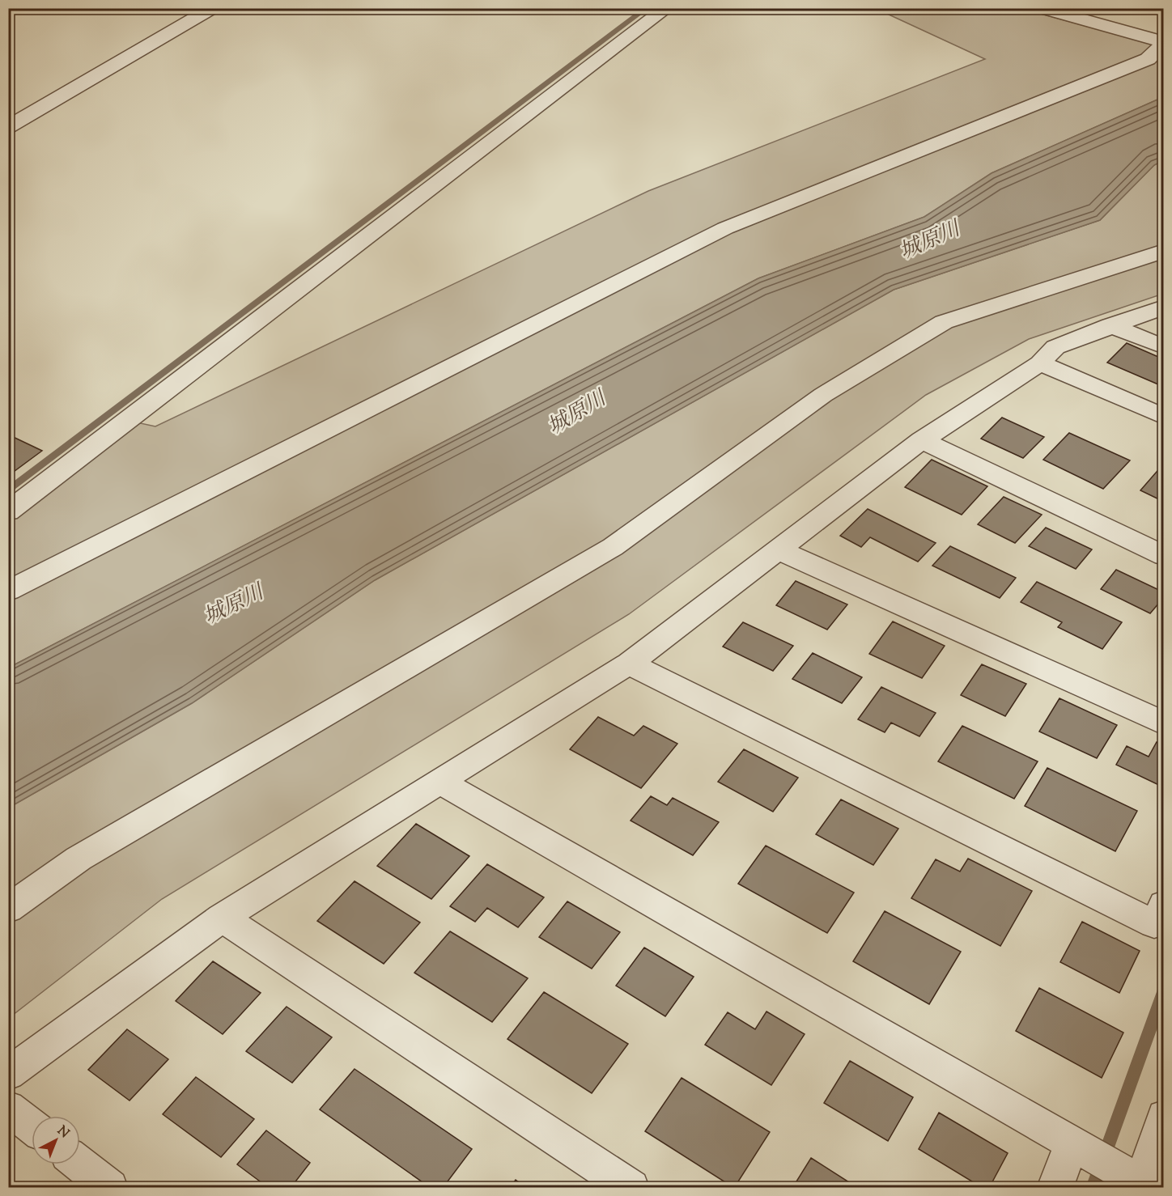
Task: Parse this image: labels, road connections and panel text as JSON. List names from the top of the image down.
{
  "water": ["城原川"],
  "north": "top right"
}
